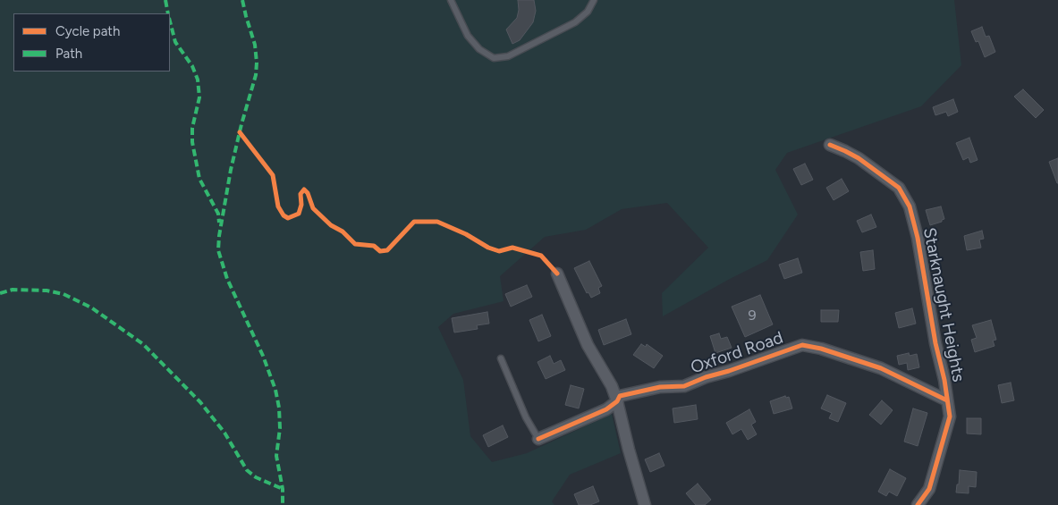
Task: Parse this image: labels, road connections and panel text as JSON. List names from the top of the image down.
{
  "streets": {
    "street": ["Starknaught Heights", "Oxford Road"]
  },
  "crossings": [
    ["Starknaught Heights", "Oxford Road"]
  ],
  "house_numbers": ["9"],
  "legend": ["Cycle path", "Path"]
}
